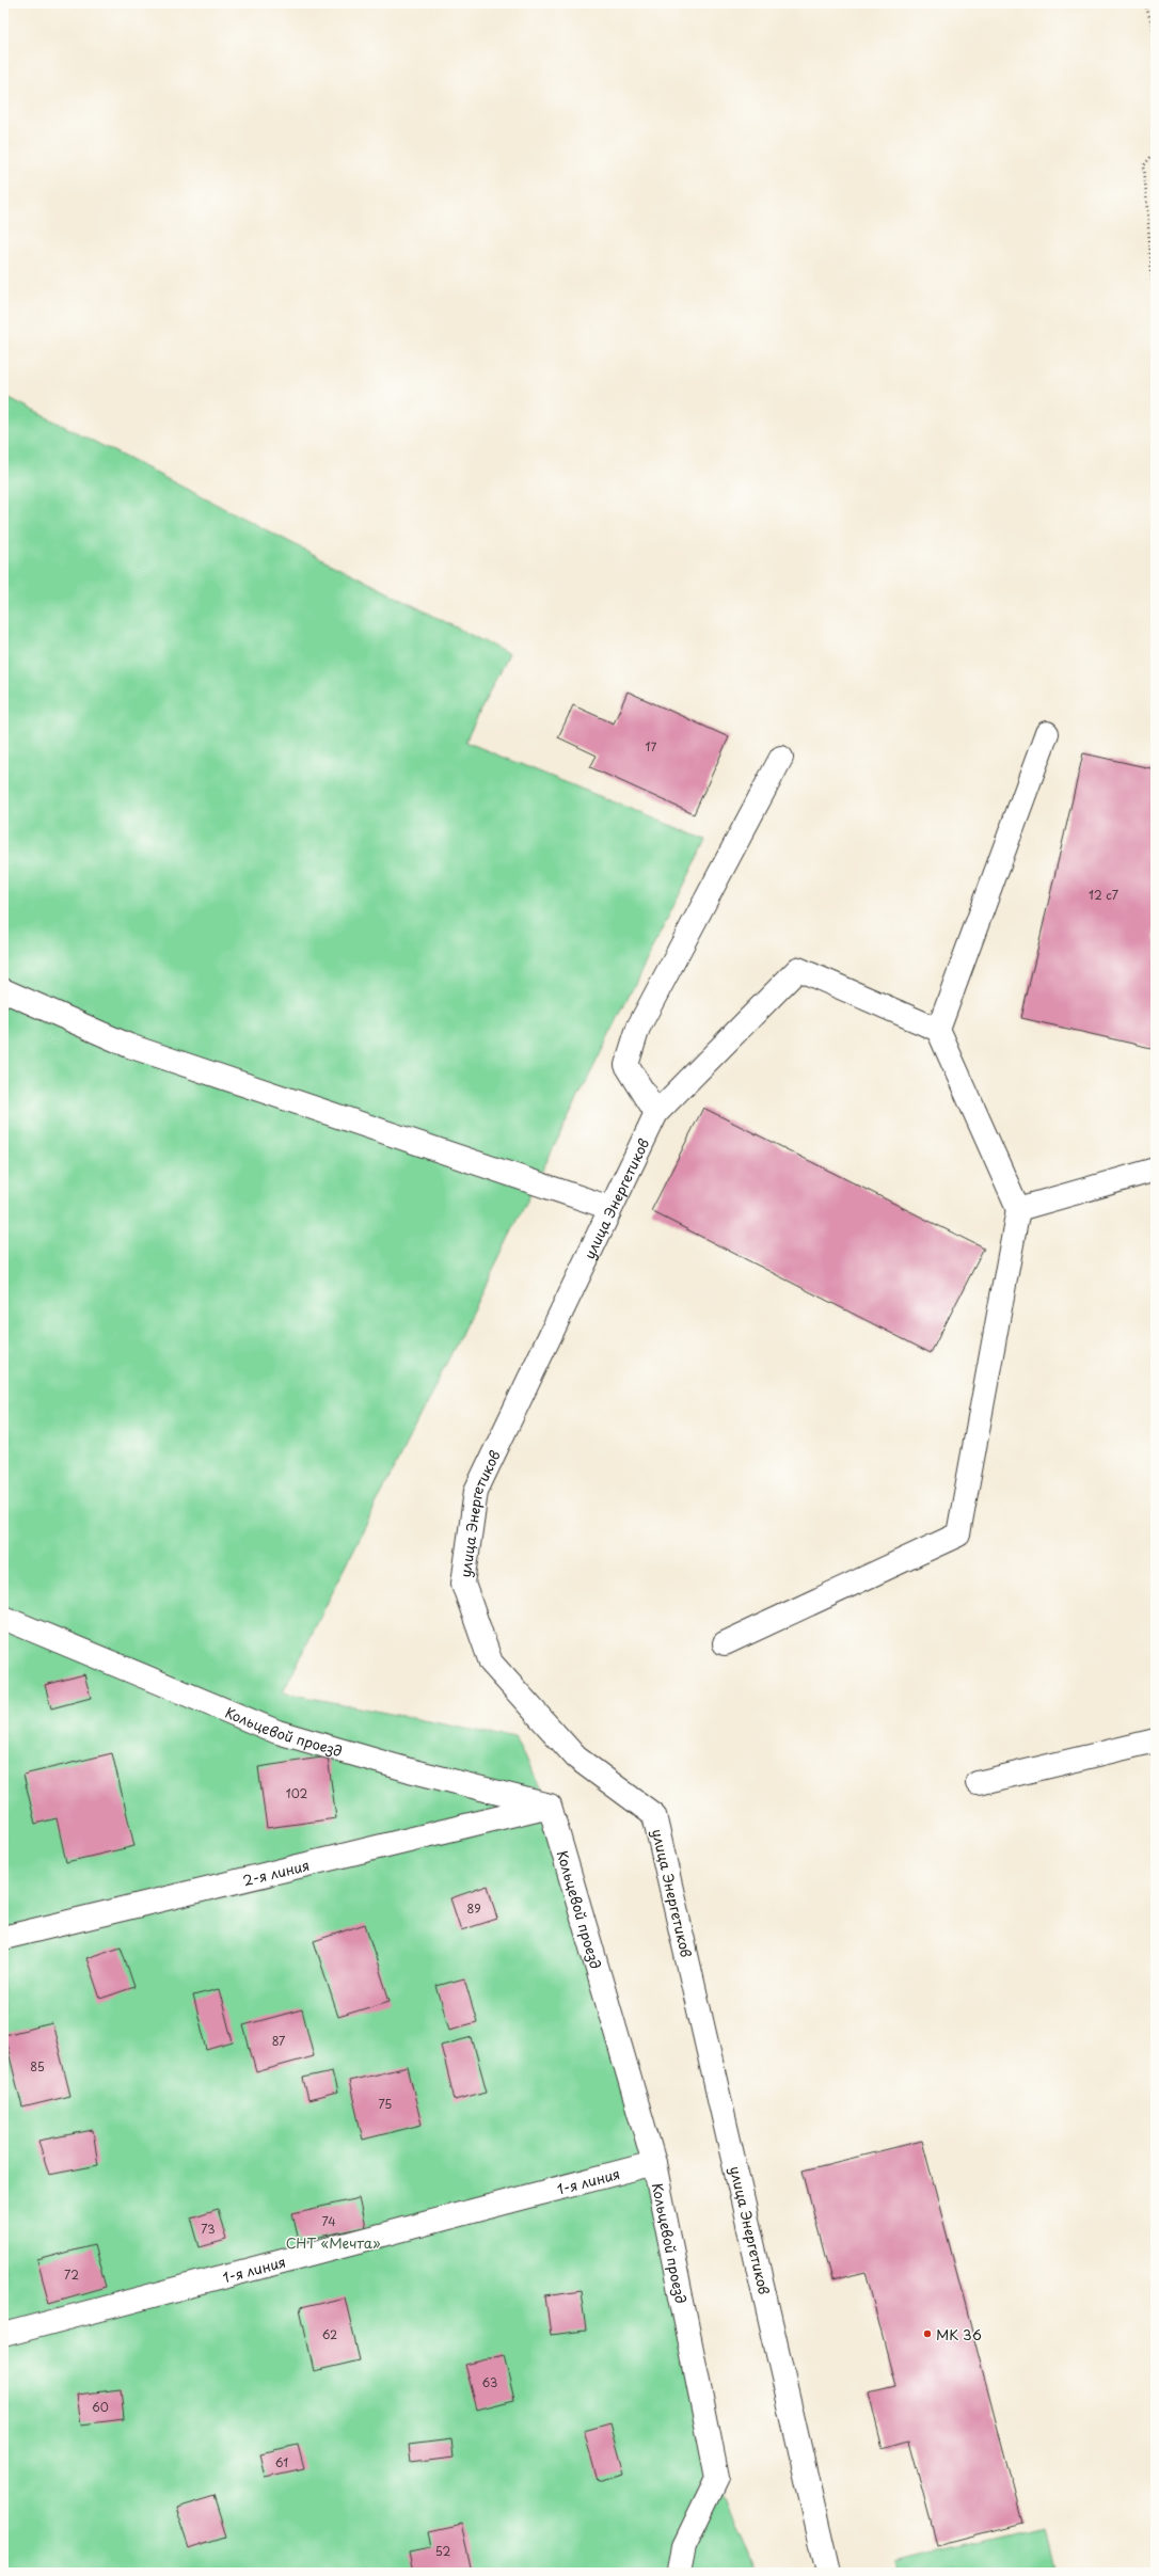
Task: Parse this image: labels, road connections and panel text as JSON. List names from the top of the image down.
{
  "streets": {
    "street": [
      "улица Энергетиков",
      "Кольцевой проезд",
      "2-я линия",
      "1-я линия"
    ]
  },
  "crossings": [
    ["Кольцевой проезд", "2-я линия"],
    ["Кольцевой проезд", "1-я линия"]
  ],
  "parks": ["СНТ «Мечта»"],
  "places": ["МК 36"],
  "house_numbers": [
    "17",
    "12 с7",
    "102",
    "89",
    "87",
    "85",
    "75",
    "74",
    "73",
    "72",
    "62",
    "63",
    "60",
    "61",
    "52"
  ]
}
